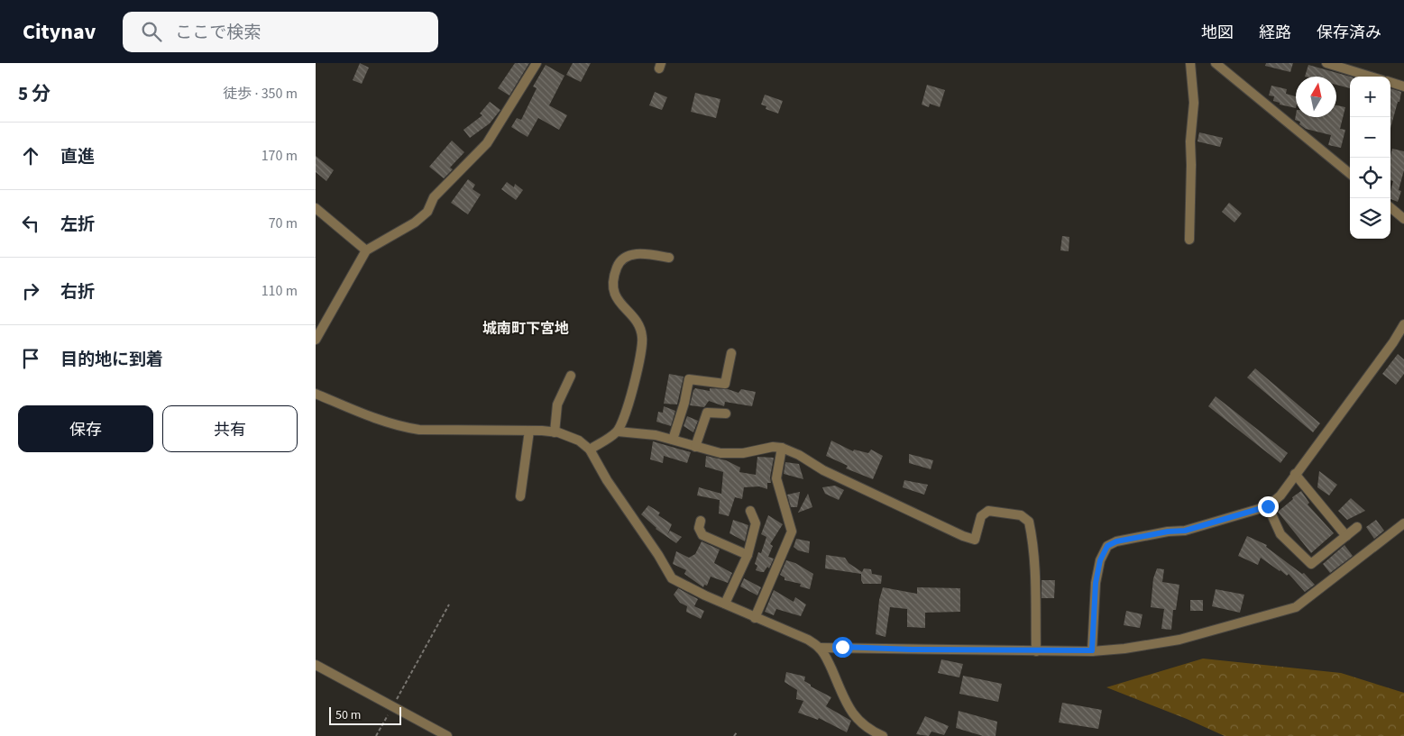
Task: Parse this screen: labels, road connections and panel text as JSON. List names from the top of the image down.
{
  "districts": ["城南町下宮地"],
  "scale_bar": "50 m",
  "north": "top",
  "page": {
    "header": "Citynav",
    "search": "ここで検索",
    "nav": ["地図", "経路", "保存済み"],
    "heading": ["5 分", "徒歩 · 350 m"],
    "map_buttons": ["+", "−"],
    "list": [
      ["直進", "170 m"],
      ["左折", "70 m"],
      ["右折", "110 m"],
      "目的地に到着"
    ],
    "buttons": ["保存", "共有"],
    "scale": "50 m"
  }
}
